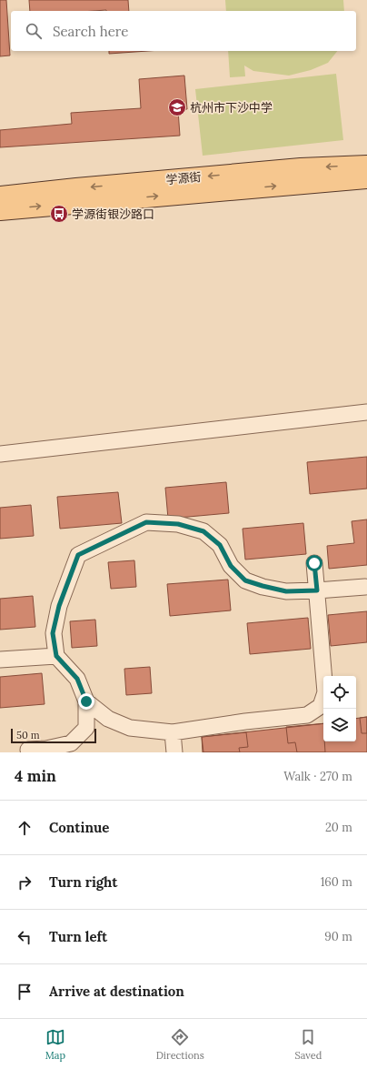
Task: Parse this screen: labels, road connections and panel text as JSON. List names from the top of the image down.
{
  "streets": {
    "main road": ["学源街"]
  },
  "places": {
    "school or university": ["杭州市下沙中学"],
    "bus stop": ["学源街银沙路口"]
  },
  "scale_bar": "50 m",
  "page": {
    "search": "Search here",
    "scale": "50 m",
    "heading": ["4 min", "Walk · 270 m"],
    "list": [
      ["Continue", "20 m"],
      ["Turn right", "160 m"],
      ["Turn left", "90 m"],
      "Arrive at destination"
    ],
    "nav": ["Map", "Directions", "Saved"]
  }
}
